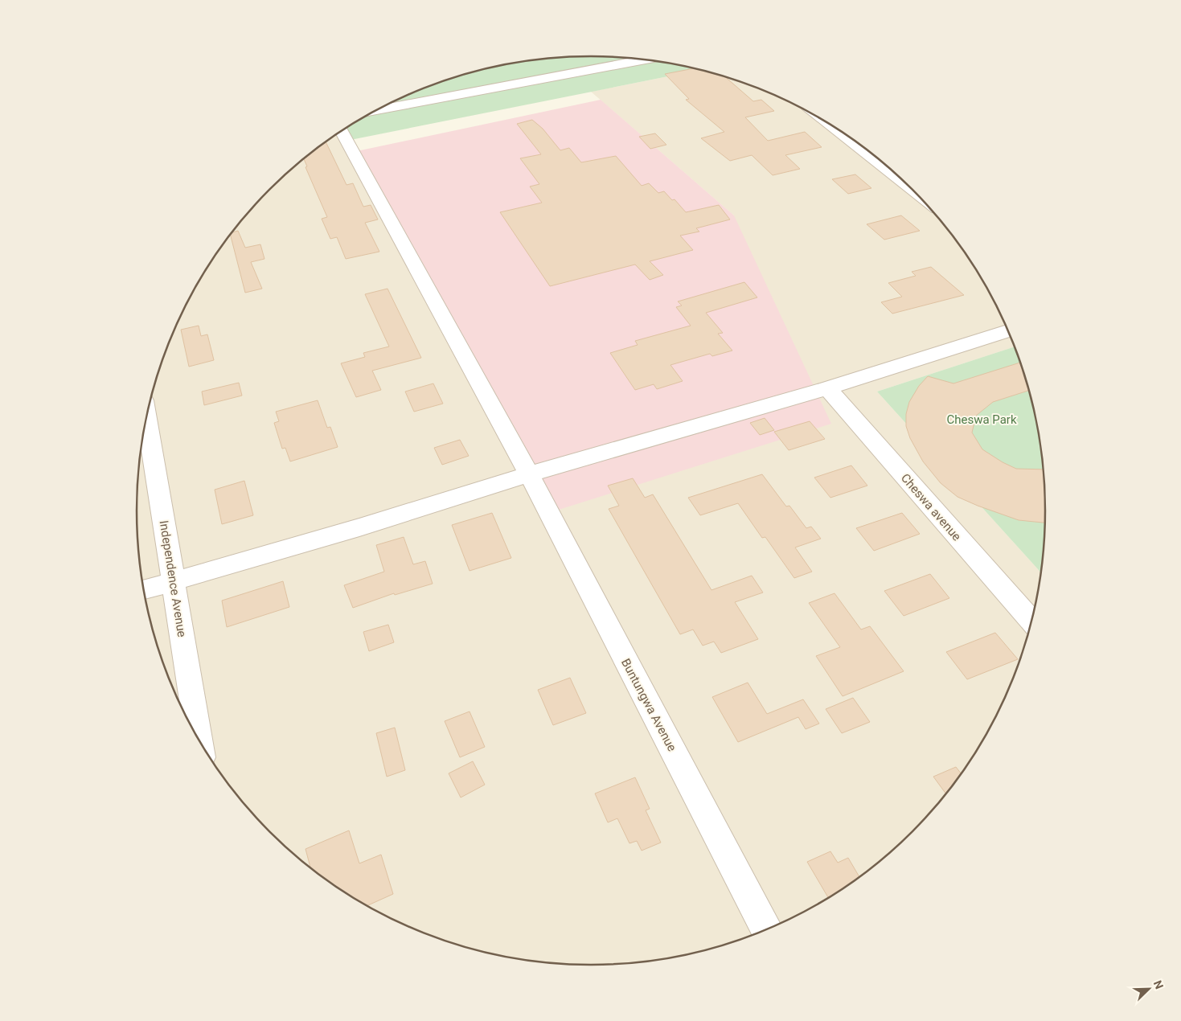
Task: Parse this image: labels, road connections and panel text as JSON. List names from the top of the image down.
{
  "streets": {
    "street": ["Cheswa avenue", "Independence Avenue", "Buntungwa Avenue"]
  },
  "parks": ["Cheswa Park"],
  "north": "top right"
}
